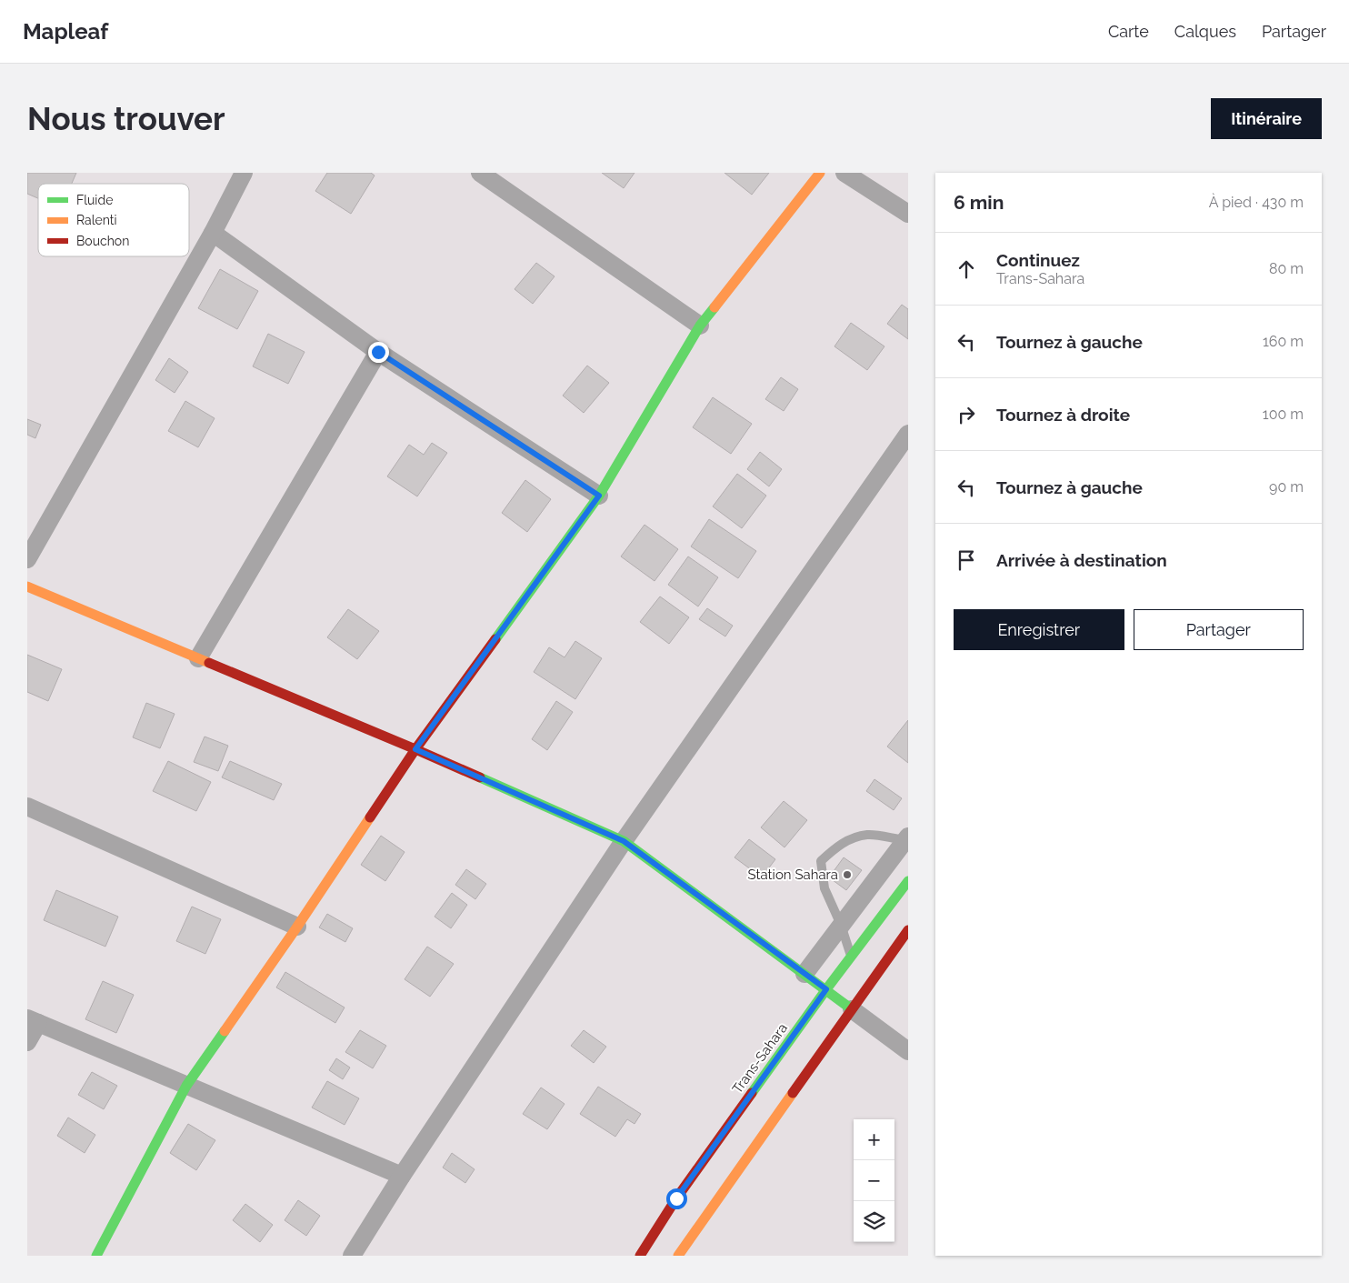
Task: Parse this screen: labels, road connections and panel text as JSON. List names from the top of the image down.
{
  "streets": {
    "street": ["Trans-Sahara"]
  },
  "places": ["Station Sahara"],
  "legend": ["Fluide", "Ralenti", "Bouchon"],
  "page": {
    "header": "Mapleaf",
    "nav": ["Carte", "Calques", "Partager"],
    "buttons": [
      "Itinéraire",
      ["Enregistrer", "Partager"]
    ],
    "title": "Nous trouver",
    "heading": ["6 min", "À pied · 430 m"],
    "list": [
      ["Continuez", "Trans-Sahara", "80 m"],
      ["Tournez à gauche", "160 m"],
      ["Tournez à droite", "100 m"],
      ["Tournez à gauche", "90 m"],
      "Arrivée à destination"
    ],
    "map_buttons": ["+", "−"]
  }
}
